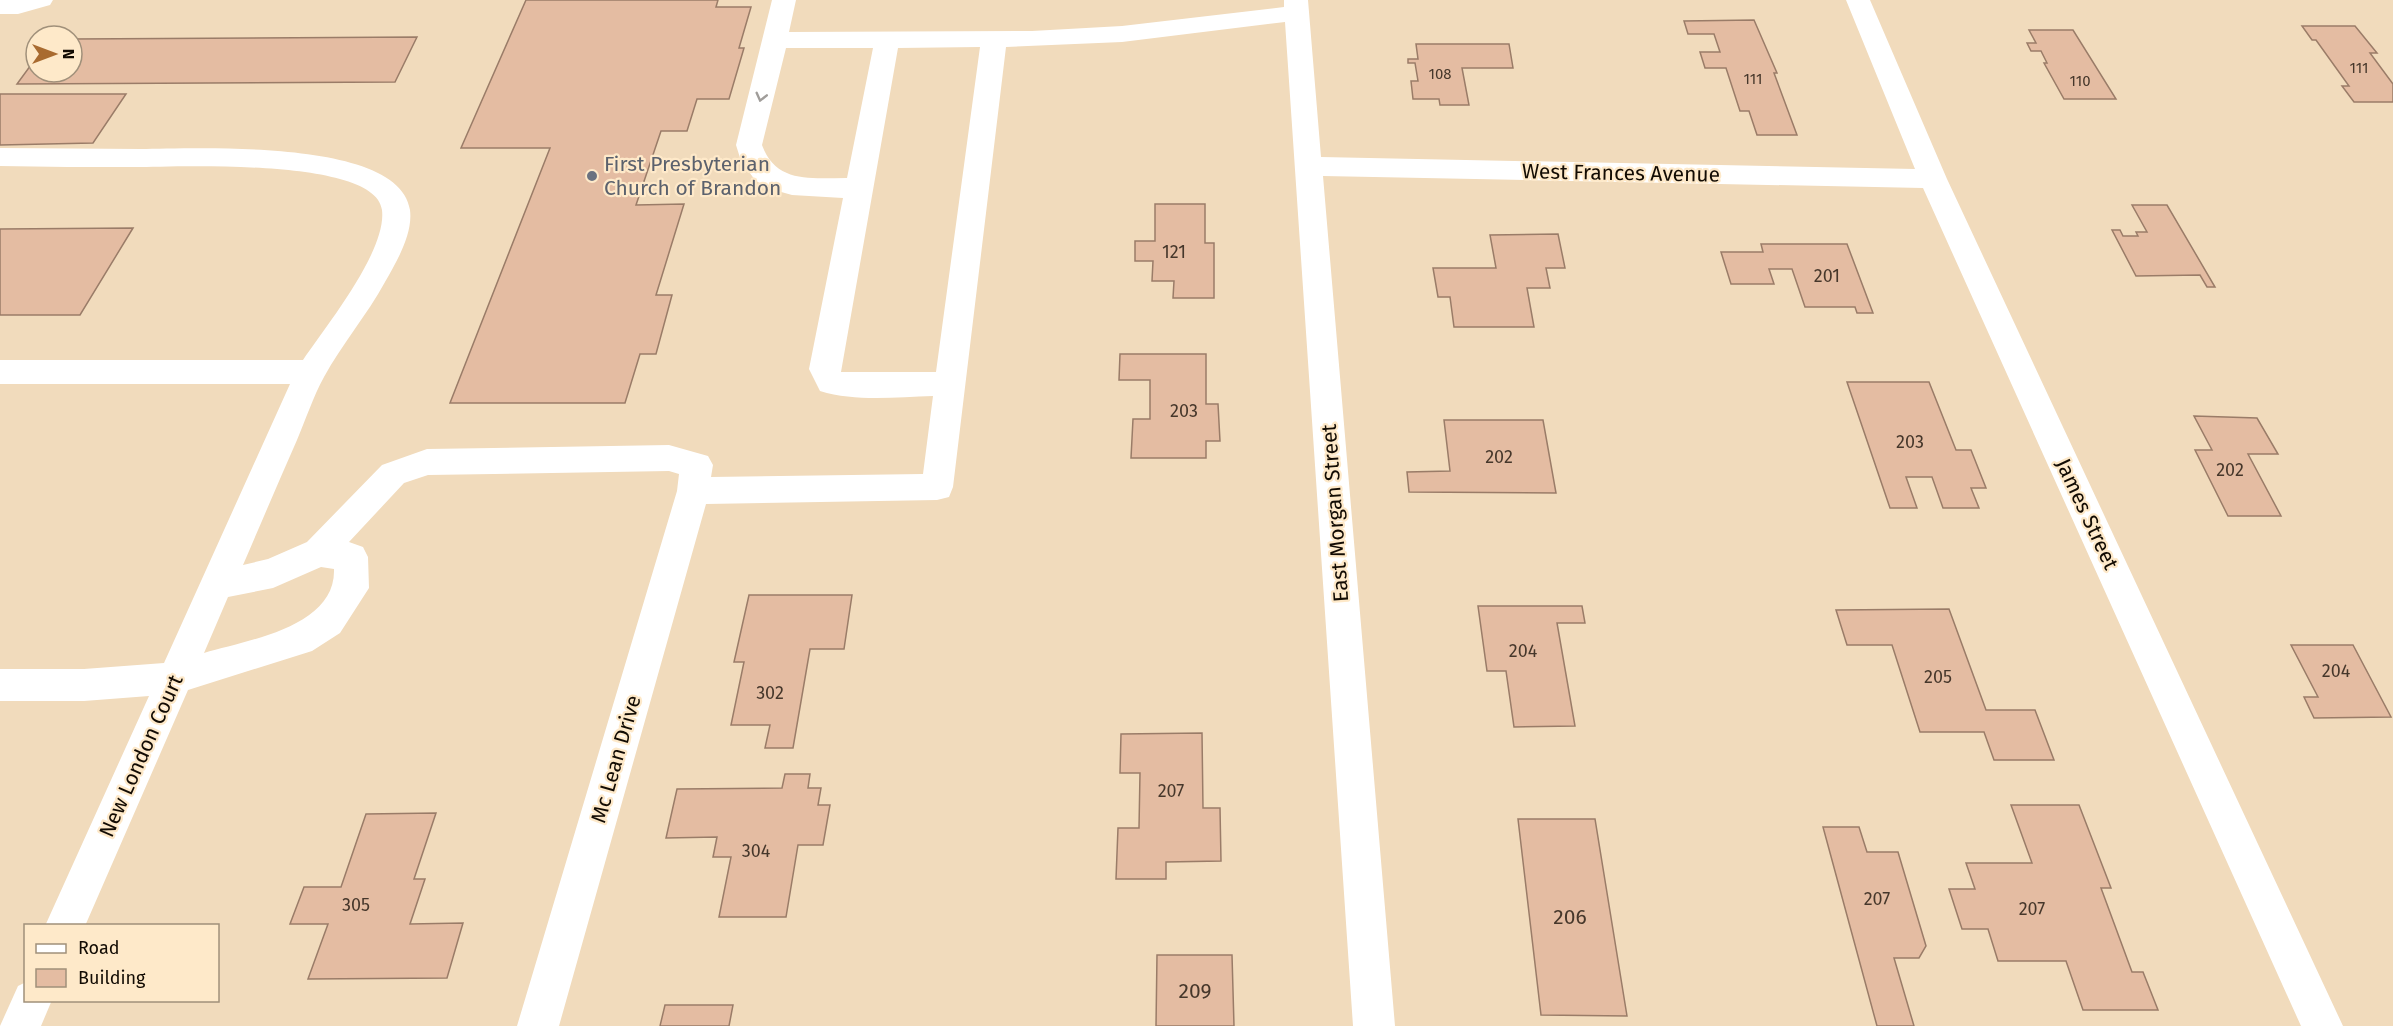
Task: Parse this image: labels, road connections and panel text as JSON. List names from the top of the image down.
{
  "streets": {
    "street": [
      "West Frances Avenue",
      "East Morgan Street",
      "James Street",
      "New London Court",
      "Mc Lean Drive"
    ]
  },
  "crossings": [
    ["West Frances Avenue", "East Morgan Street"],
    ["West Frances Avenue", "James Street"]
  ],
  "places": ["First Presbyterian Church of Brandon"],
  "house_numbers": [
    "111",
    "108",
    "111",
    "110",
    "121",
    "201",
    "203",
    "203",
    "202",
    "202",
    "204",
    "204",
    "205",
    "302",
    "207",
    "304",
    "207",
    "305",
    "207",
    "206",
    "209"
  ],
  "legend": ["Road", "Building"],
  "north": "right"
}
